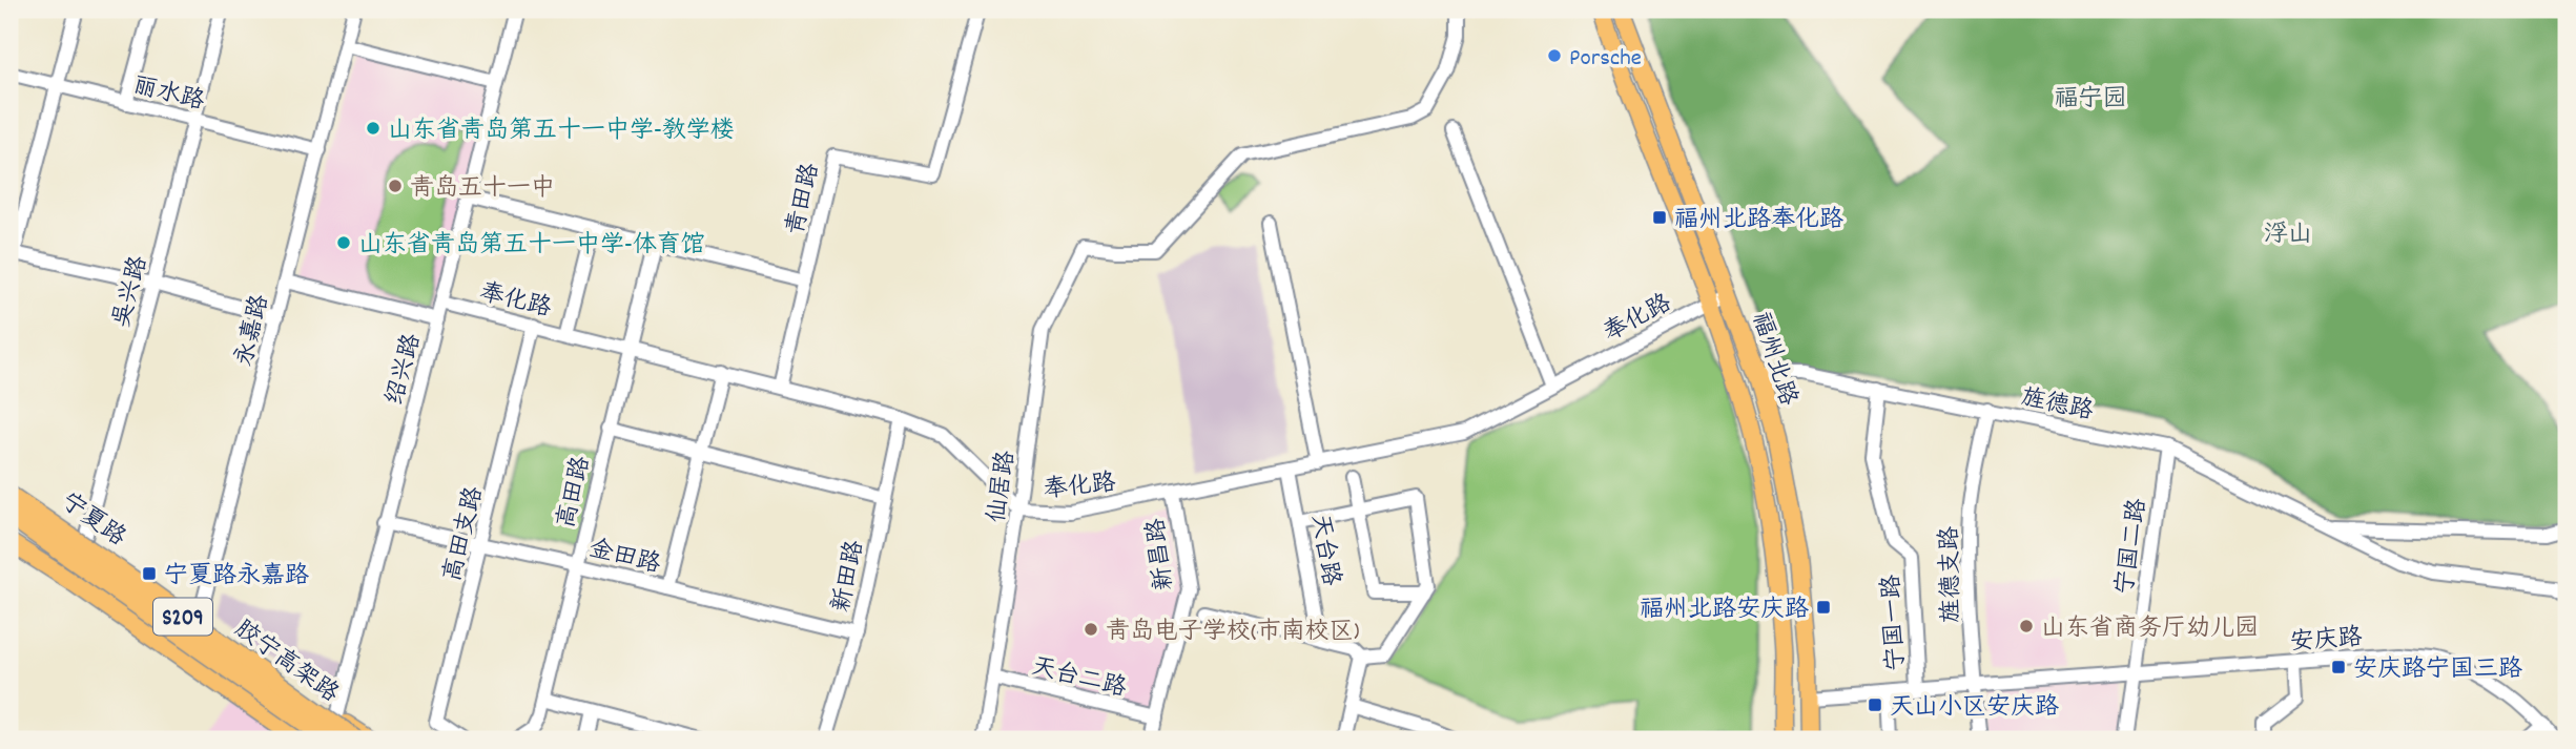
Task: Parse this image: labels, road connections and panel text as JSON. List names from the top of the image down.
{
  "streets": {
    "highway": ["S209", "胶宁高架路"],
    "main road": ["福州北路", "宁夏路"],
    "street": [
      "丽水路",
      "青田路",
      "吴兴路",
      "奉化路",
      "永嘉路",
      "绍兴路",
      "旌德路",
      "仙居路",
      "高田路",
      "高田支路",
      "宁国二路",
      "天台路",
      "金田路",
      "新昌路",
      "旌德支路",
      "新田路",
      "宁国一路",
      "安庆路",
      "天台二路"
    ]
  },
  "crossings": [
    ["丽水路", "吴兴路"],
    ["丽水路", "永嘉路"],
    ["青田路", "奉化路"],
    ["吴兴路", "宁夏路"],
    ["奉化路", "福州北路"],
    ["奉化路", "绍兴路"],
    ["奉化路", "仙居路"],
    ["奉化路", "高田路"],
    ["奉化路", "高田支路"],
    ["奉化路", "天台路"],
    ["奉化路", "新昌路"],
    ["奉化路", "新田路"],
    ["永嘉路", "宁夏路"],
    ["福州北路", "旌德路"],
    ["福州北路", "安庆路"],
    ["绍兴路", "宁夏路"],
    ["绍兴路", "金田路"],
    ["绍兴路", "胶宁高架路"],
    ["旌德路", "宁国二路"],
    ["旌德路", "旌德支路"],
    ["旌德路", "宁国一路"],
    ["仙居路", "天台二路"],
    ["高田路", "金田路"],
    ["高田支路", "金田路"],
    ["宁国二路", "安庆路"],
    ["金田路", "新田路"],
    ["新昌路", "天台二路"],
    ["旌德支路", "安庆路"],
    ["宁国一路", "安庆路"]
  ],
  "parks": ["福宁园", "浮山"],
  "places": {
    "other": [
      "Porsche",
      "山东省青岛第五十一中学-教学楼",
      "青岛五十一中",
      "山东省青岛第五十一中学-体育馆",
      "山东省商务厅幼儿园",
      "青岛电子学校(市南校区)"
    ],
    "transit": [
      "福州北路奉化路",
      "宁夏路永嘉路",
      "福州北路安庆路",
      "安庆路宁国三路",
      "天山小区安庆路"
    ]
  }
}
